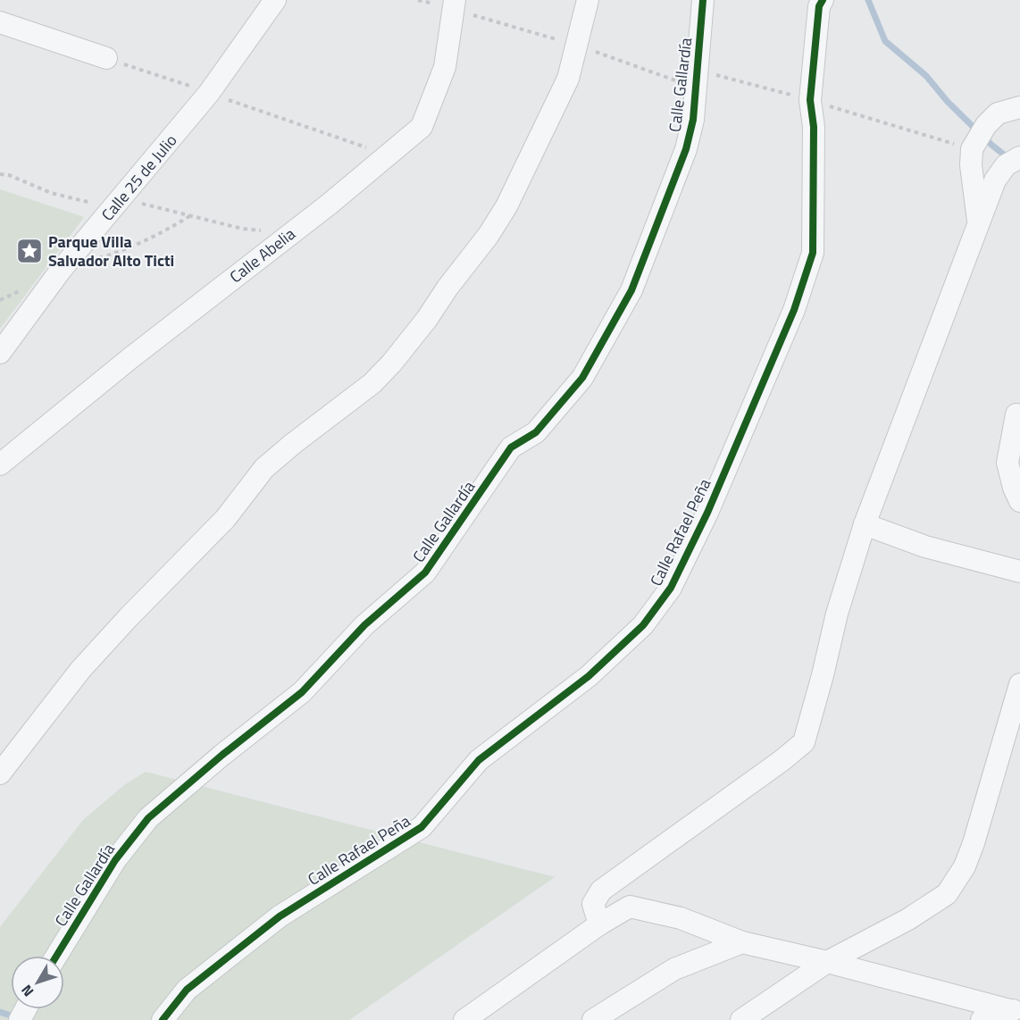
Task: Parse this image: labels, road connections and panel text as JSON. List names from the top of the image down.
{
  "streets": {
    "street": [
      "Calle Gallardía",
      "Calle 25 de Julio",
      "Calle Abelia",
      "Calle Rafael Peña"
    ]
  },
  "places": {
    "place": ["Parque Villa Salvador Alto Ticti"]
  },
  "north": "bottom left"
}
